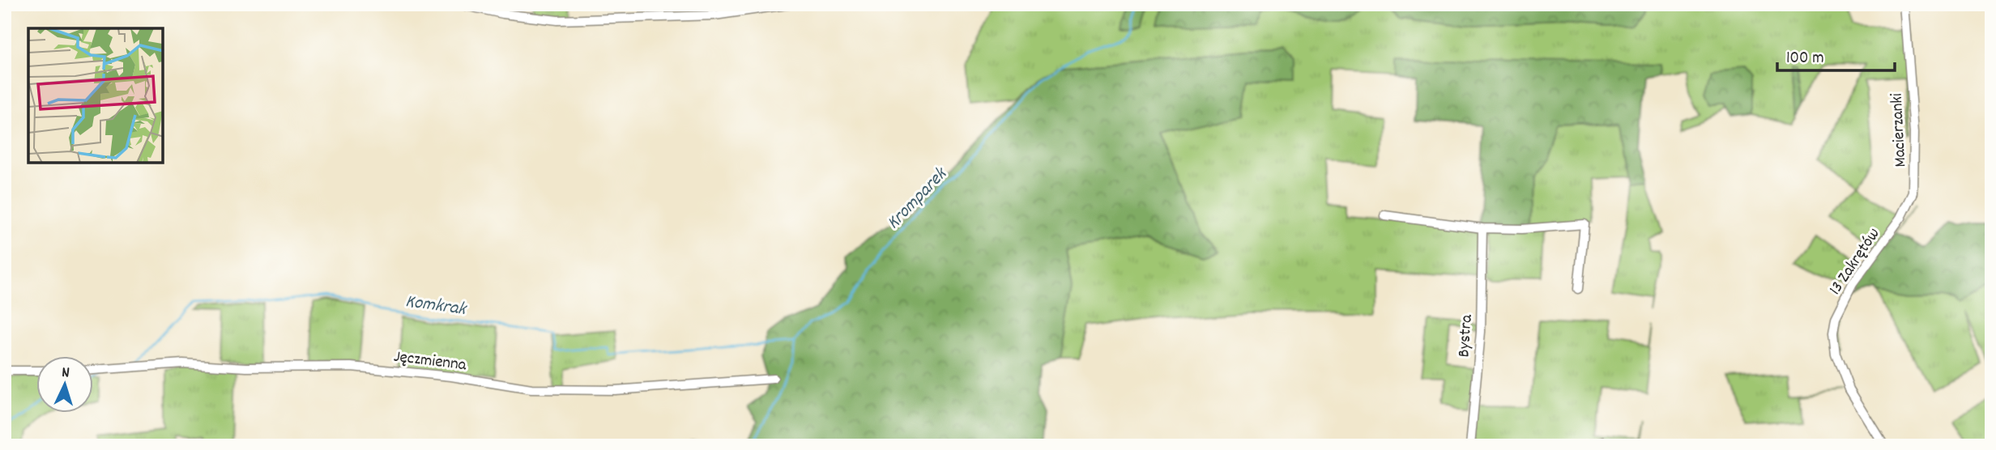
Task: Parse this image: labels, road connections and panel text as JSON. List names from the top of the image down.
{
  "streets": {
    "street": [
      "Macierzanki",
      "13 Zakrętów",
      "Bystra",
      "Jęczmienna"
    ]
  },
  "crossings": [
    ["Macierzanki", "13 Zakrętów"]
  ],
  "water": ["Kromparek", "Komkrak"],
  "scale_bar": "100 m",
  "north": "top"
}
